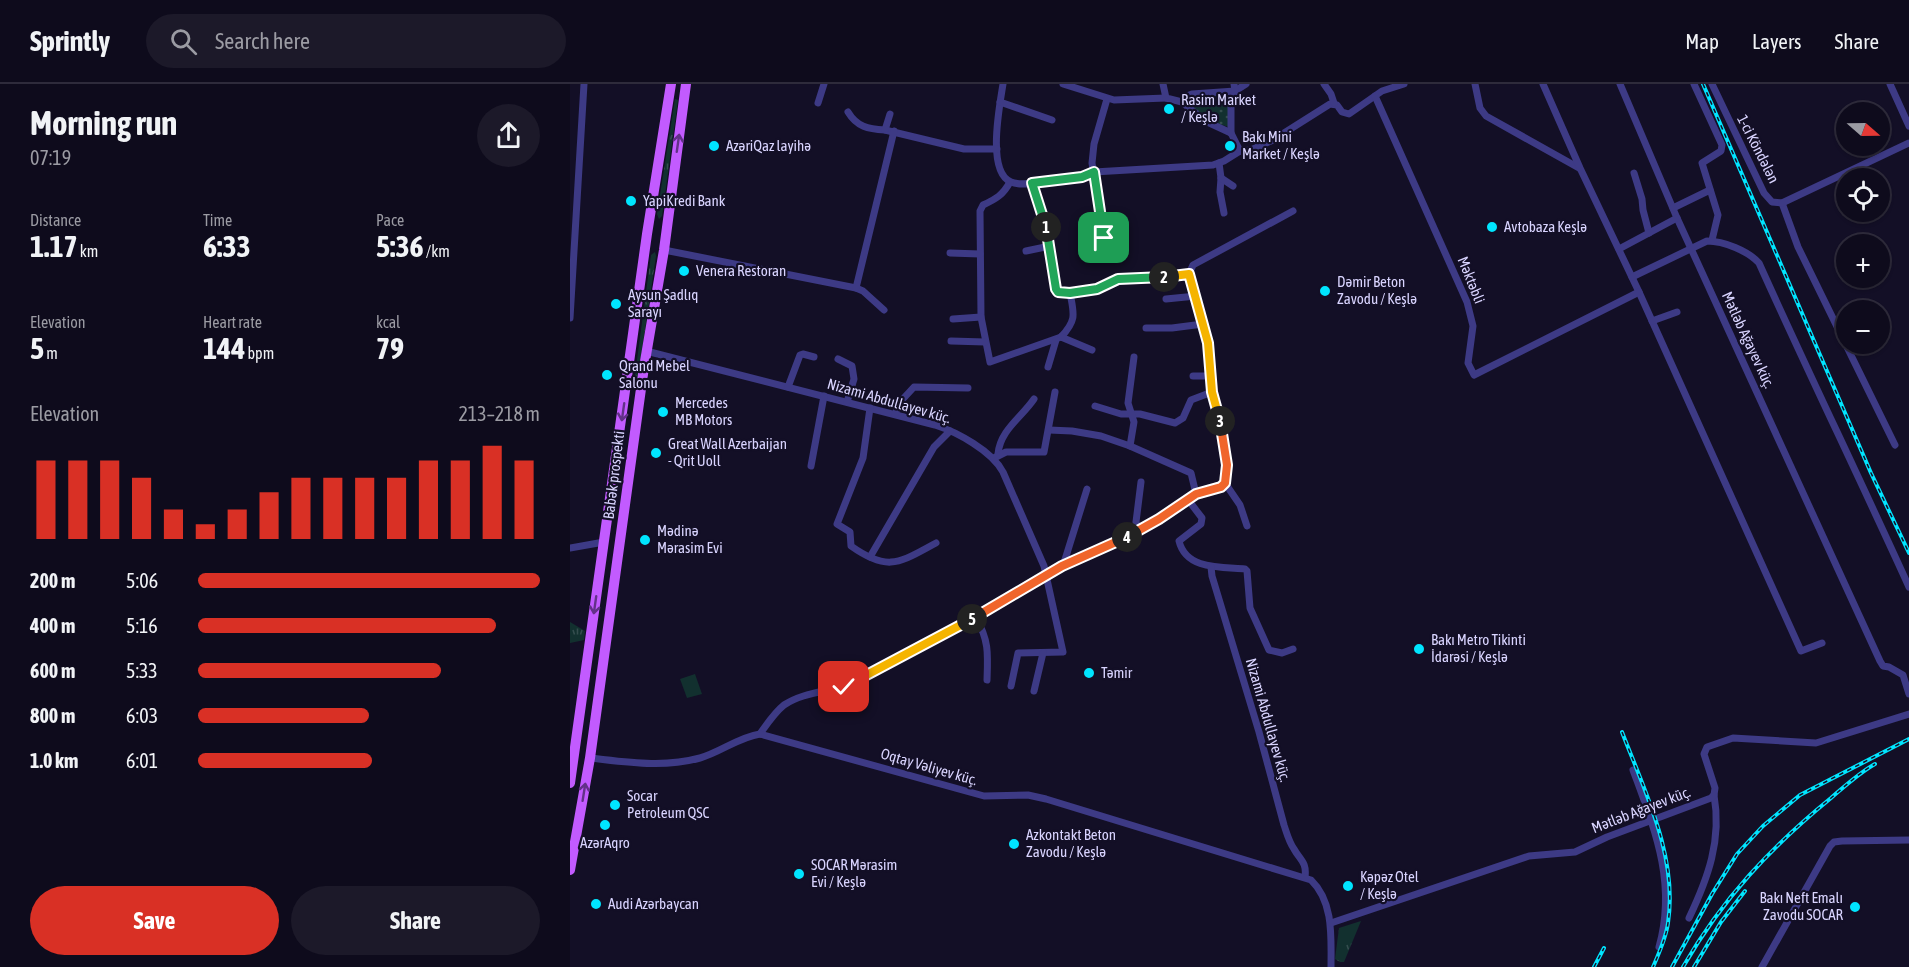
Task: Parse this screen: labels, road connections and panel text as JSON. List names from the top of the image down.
{
  "streets": {
    "main road": ["Babək prospekti"],
    "street": [
      "1-ci Köndələn",
      "Məktəbli",
      "Mətləb Ağayev küç.",
      "Nizami Abdullayev küç.",
      "Oqtay Vəliyev küç."
    ]
  },
  "crossings": [
    ["Nizami Abdullayev küç.", "Babək prospekti"],
    ["Nizami Abdullayev küç.", "Oqtay Vəliyev küç."]
  ],
  "places": [
    "Rasim Market / Keşlə",
    "AzəriQaz layihə",
    "Bakı Mini Market / Keşlə",
    "YapiKredi Bank",
    "Avtobaza Keşlə",
    "Venera Restoran",
    "Dəmir Beton Zavodu / Keşlə",
    "Aysun Şadlıq Sarayı",
    "Qrand Mebel Salonu",
    "Mercedes MB Motors",
    "Great Wall Azerbaijan - Qrit Uoll",
    "Mədinə Mərasim Evi",
    "Bakı Metro Tikinti İdarəsi / Keşlə",
    "Təmir",
    "Socar Petroleum QSC",
    "AzərAqro",
    "Azkontakt Beton Zavodu / Keşlə",
    "SOCAR Mərasim Evi / Keşlə",
    "Kəpəz Otel / Keşlə",
    "Audi Azərbaycan",
    "Bakı Neft Emalı Zavodu SOCAR"
  ],
  "north": "right",
  "page": {
    "header": "Sprintly",
    "search": "Search here",
    "nav": ["Map", "Layers", "Share"],
    "heading": ["Morning run", "07:19"],
    "map_buttons": ["+", "−"],
    "stats": [
      ["Distance", "1.17 km"],
      ["Time", "6:33"],
      ["Pace", "5:36 /km"],
      ["Elevation", "5 m"],
      ["Heart rate", "144 bpm"],
      ["kcal", "79"]
    ],
    "pins": [
      "1",
      "2",
      "3",
      "4",
      "5"
    ],
    "chart": ["Elevation", "213–218 m"],
    "list": [
      {
        "name": "200 m",
        "note": "5:06"
      },
      {
        "name": "400 m",
        "note": "5:16"
      },
      {
        "name": "600 m",
        "note": "5:33"
      },
      {
        "name": "800 m",
        "note": "6:03"
      },
      {
        "name": "1.0 km",
        "note": "6:01"
      }
    ],
    "buttons": ["Save", "Share"]
  }
}
